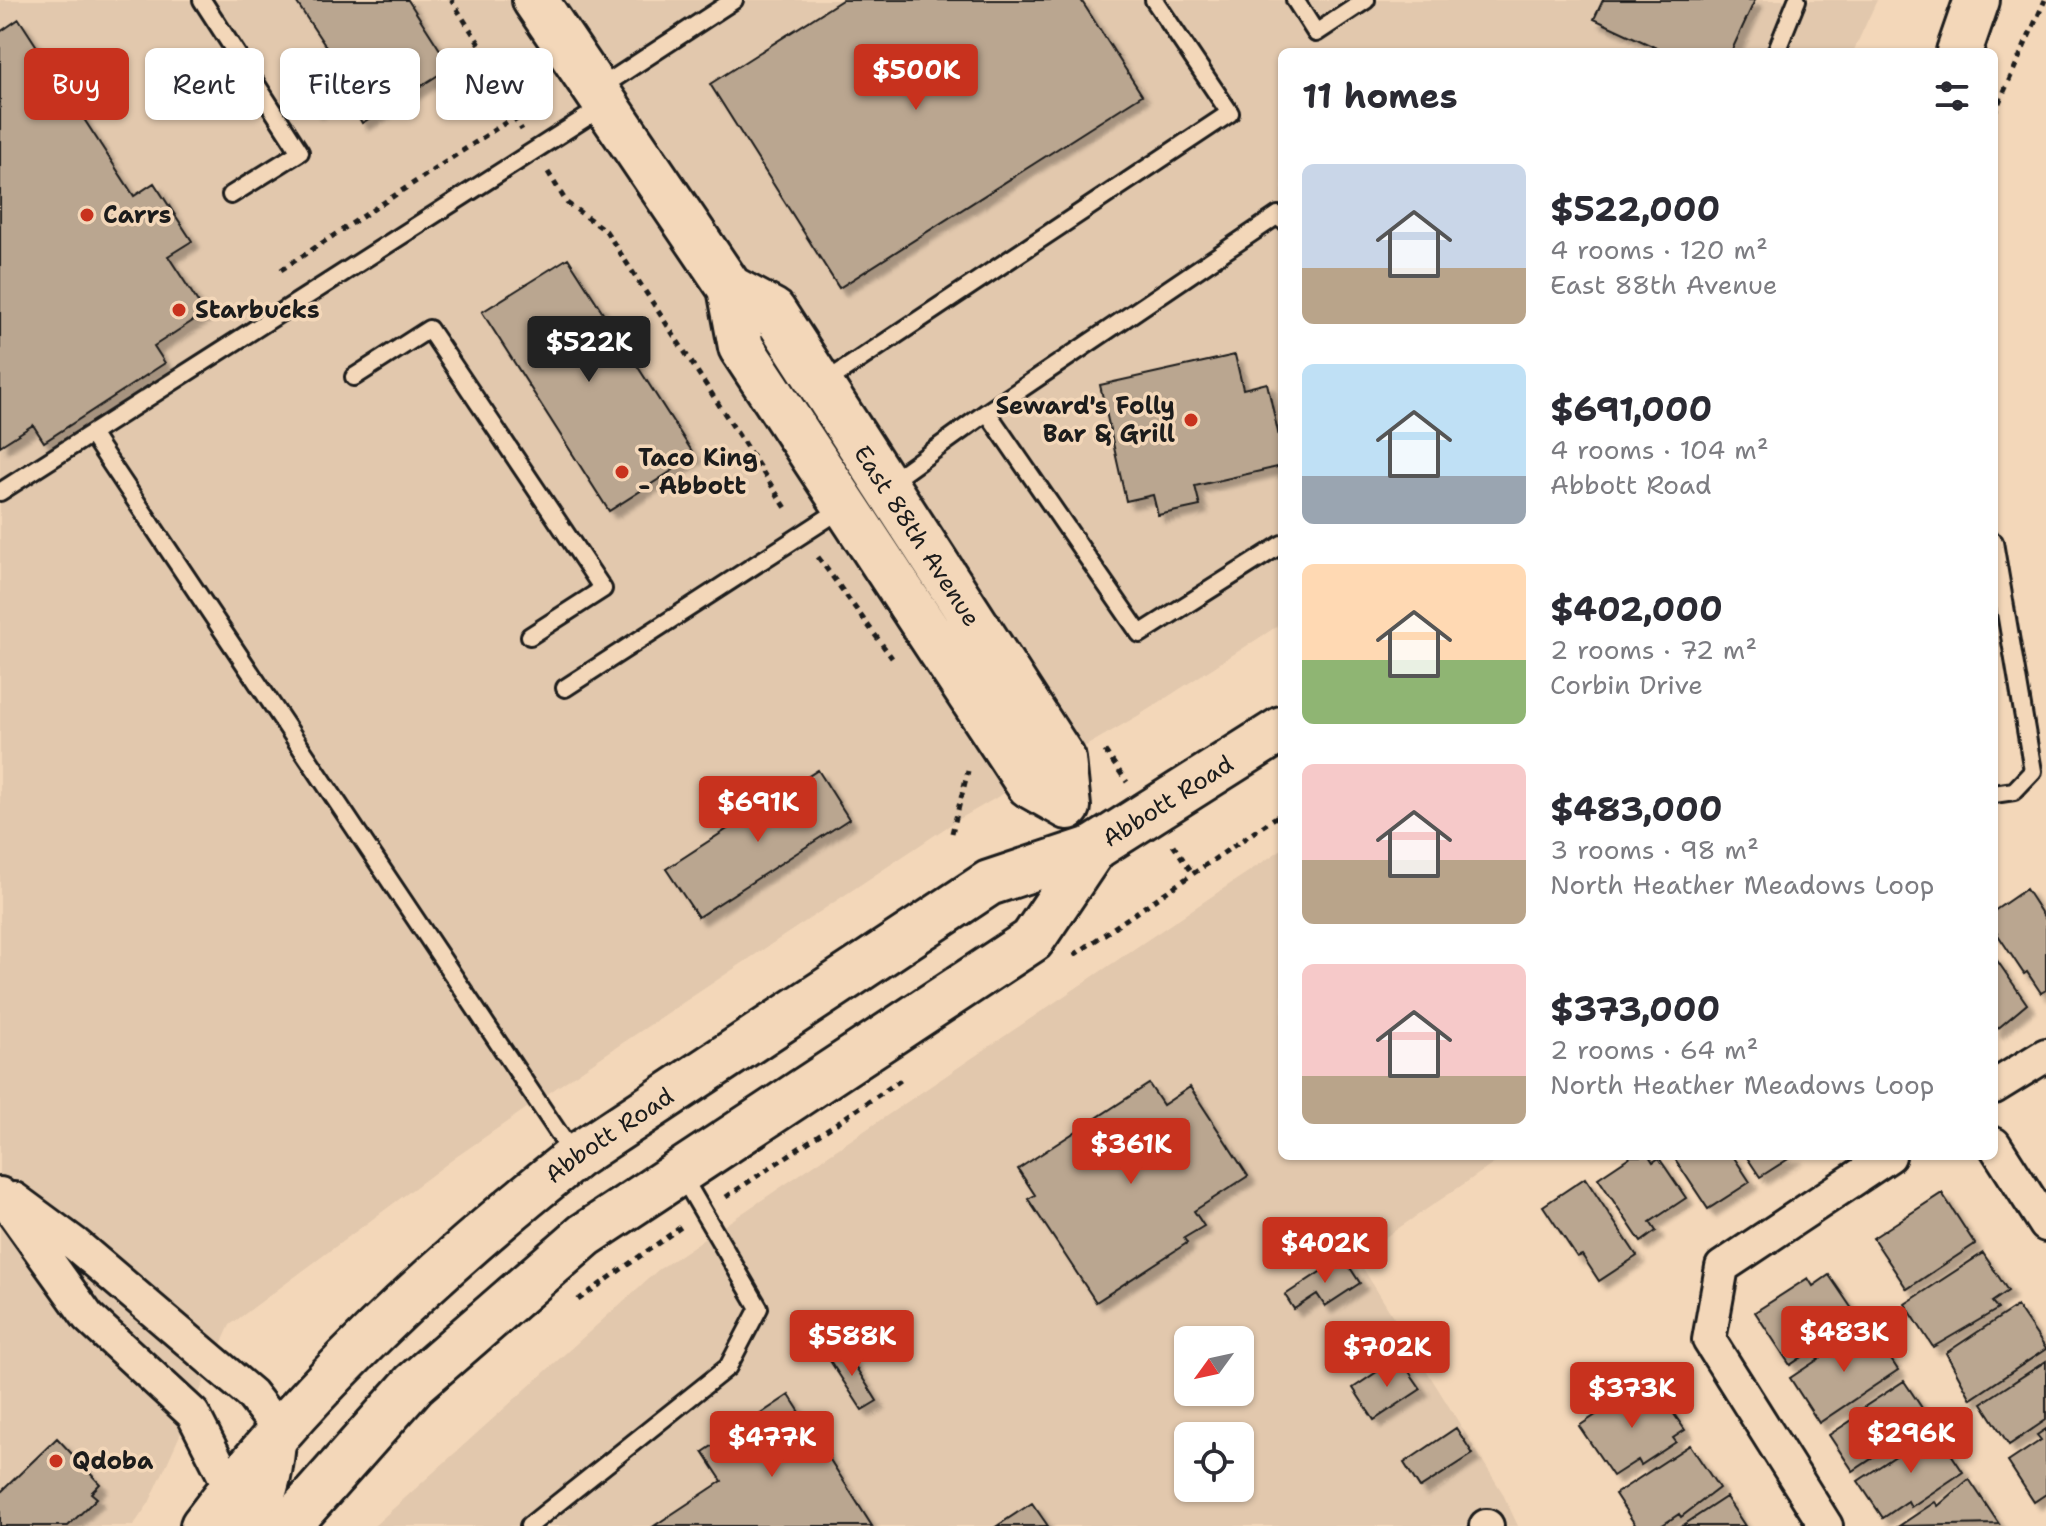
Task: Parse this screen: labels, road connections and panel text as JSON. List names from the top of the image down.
{
  "streets": {
    "main road": ["East 88th Avenue", "Abbott Road"]
  },
  "crossings": [
    ["East 88th Avenue", "Abbott Road"]
  ],
  "places": [
    "Carrs",
    "Starbucks",
    "Seward's Folly Bar & Grill",
    "Taco King - Abbott",
    "Qdoba"
  ],
  "north": "bottom left",
  "page": {
    "price": [
      "$500K",
      "$522K",
      "$691K",
      "$361K",
      "$402K",
      "$483K",
      "$588K",
      "$702K",
      "$373K",
      "$296K",
      "$477K"
    ],
    "chip": [
      "Buy",
      "Rent",
      "Filters",
      "New"
    ],
    "heading": "11 homes",
    "list": [
      {
        "name": "$522,000",
        "note": "4 rooms · 120 m² · East 88th Avenue"
      },
      {
        "name": "$691,000",
        "note": "4 rooms · 104 m² · Abbott Road"
      },
      {
        "name": "$402,000",
        "note": "2 rooms · 72 m² · Corbin Drive"
      },
      {
        "name": "$483,000",
        "note": "3 rooms · 98 m² · North Heather Meadows Loop"
      },
      {
        "name": "$373,000",
        "note": "2 rooms · 64 m² · North Heather Meadows Loop"
      }
    ]
  }
}
